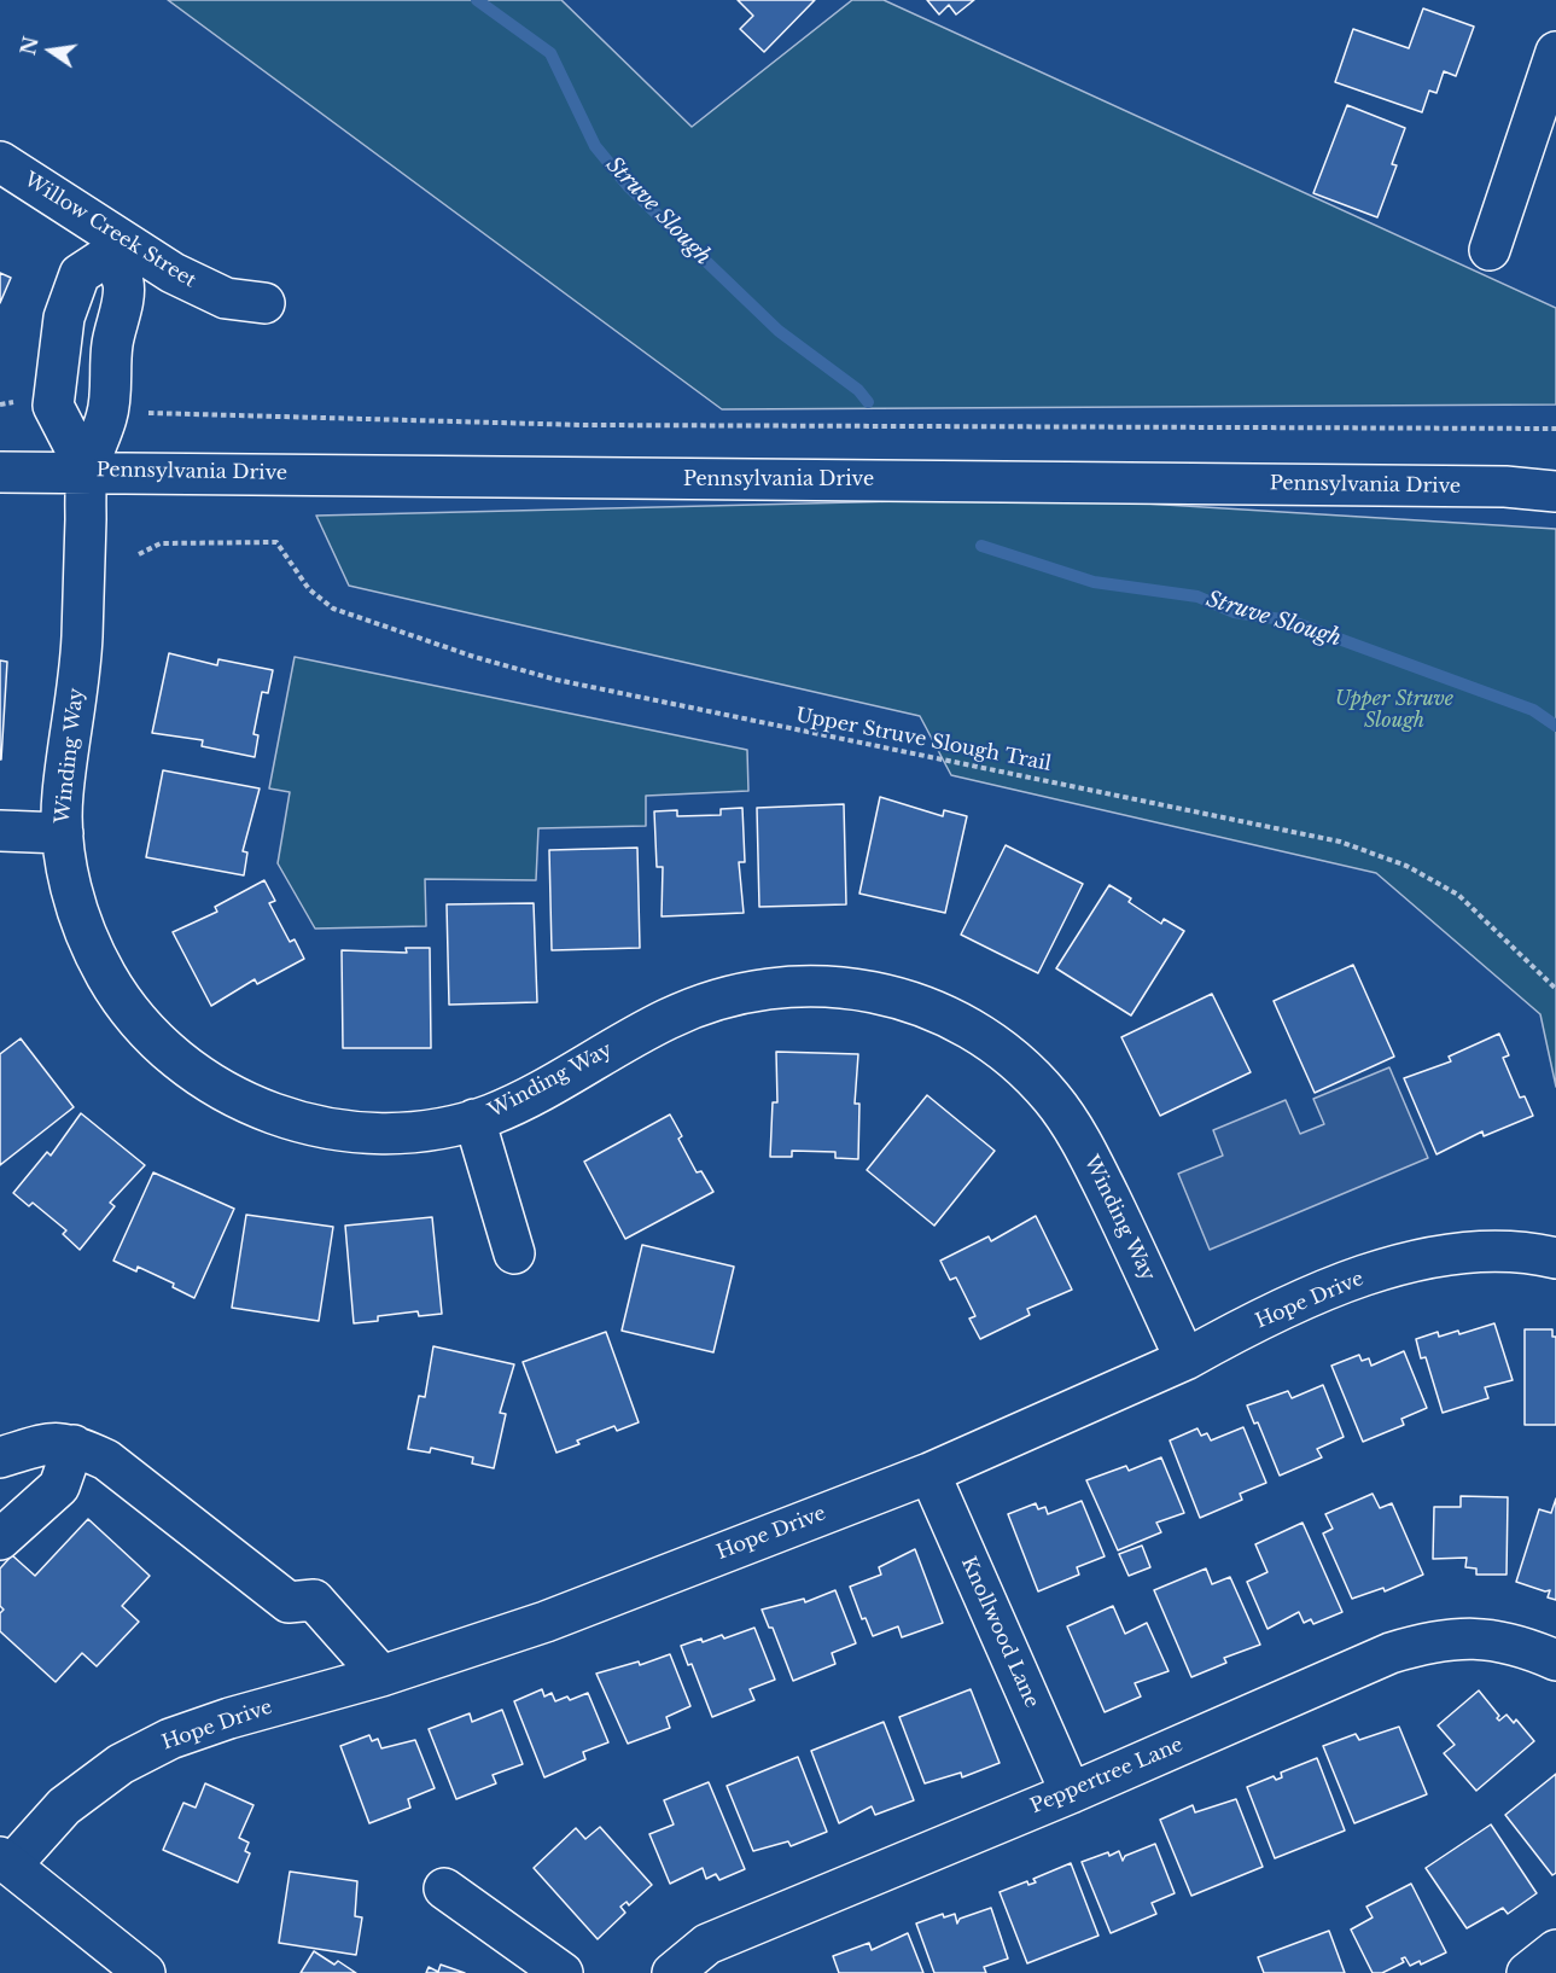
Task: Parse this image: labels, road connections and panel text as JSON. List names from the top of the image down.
{
  "streets": {
    "street": [
      "Willow Creek Street",
      "Pennsylvania Drive",
      "Winding Way",
      "Hope Drive",
      "Knollwood Lane",
      "Peppertree Lane"
    ],
    "path": ["Upper Struve Slough Trail"]
  },
  "crossings": [
    ["Willow Creek Street", "Pennsylvania Drive"],
    ["Willow Creek Street", "Winding Way"],
    ["Pennsylvania Drive", "Winding Way"],
    ["Winding Way", "Hope Drive"],
    ["Hope Drive", "Knollwood Lane"],
    ["Knollwood Lane", "Peppertree Lane"]
  ],
  "water": ["Struve Slough"],
  "parks": ["Upper Struve Slough"],
  "north": "left"
}
